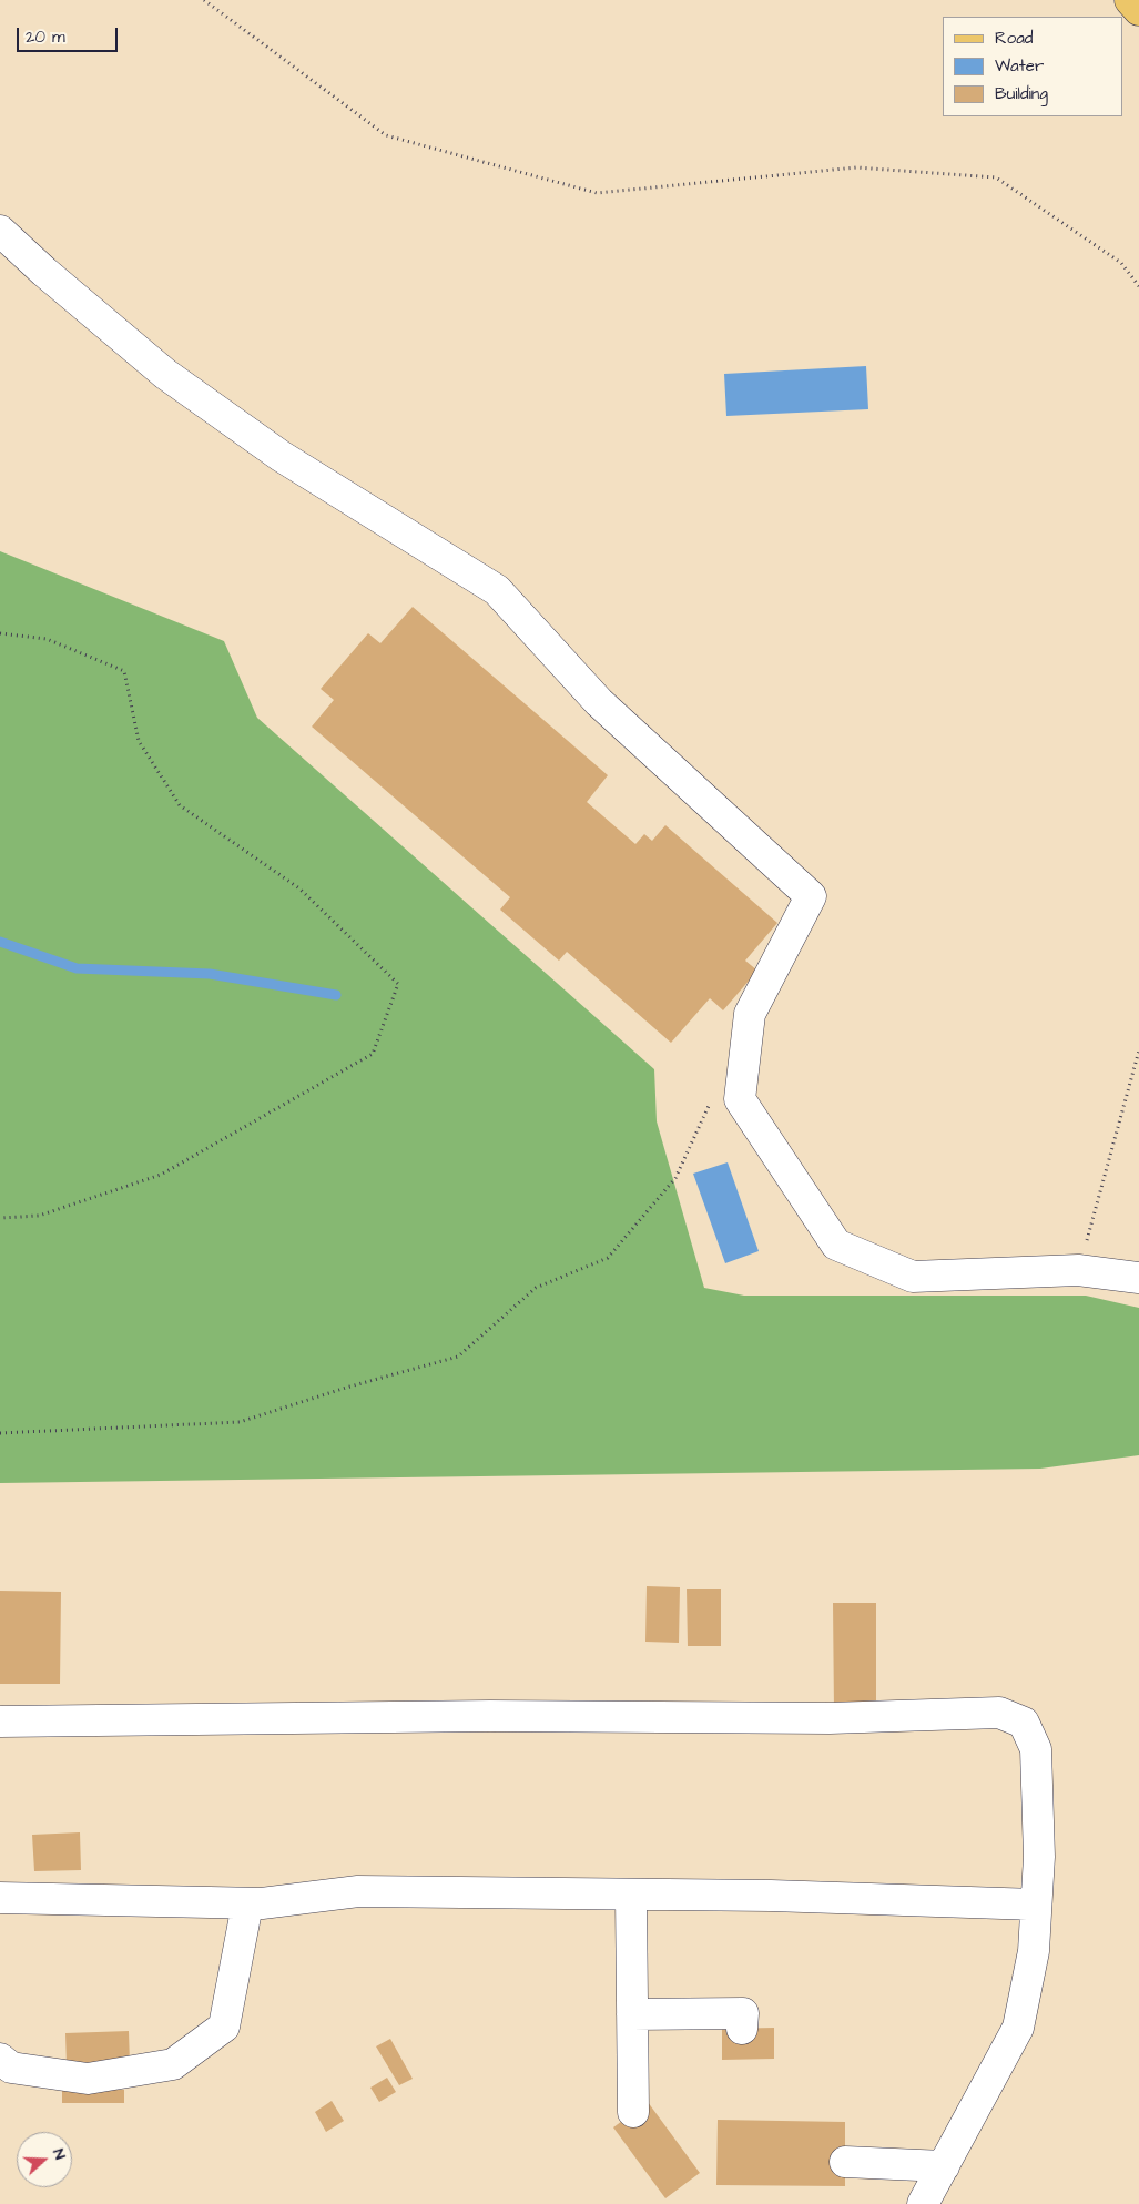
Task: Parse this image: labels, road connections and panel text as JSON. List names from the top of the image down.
{
  "legend": ["Road", "Water", "Building"],
  "scale_bar": "20 m",
  "north": "right"
}
